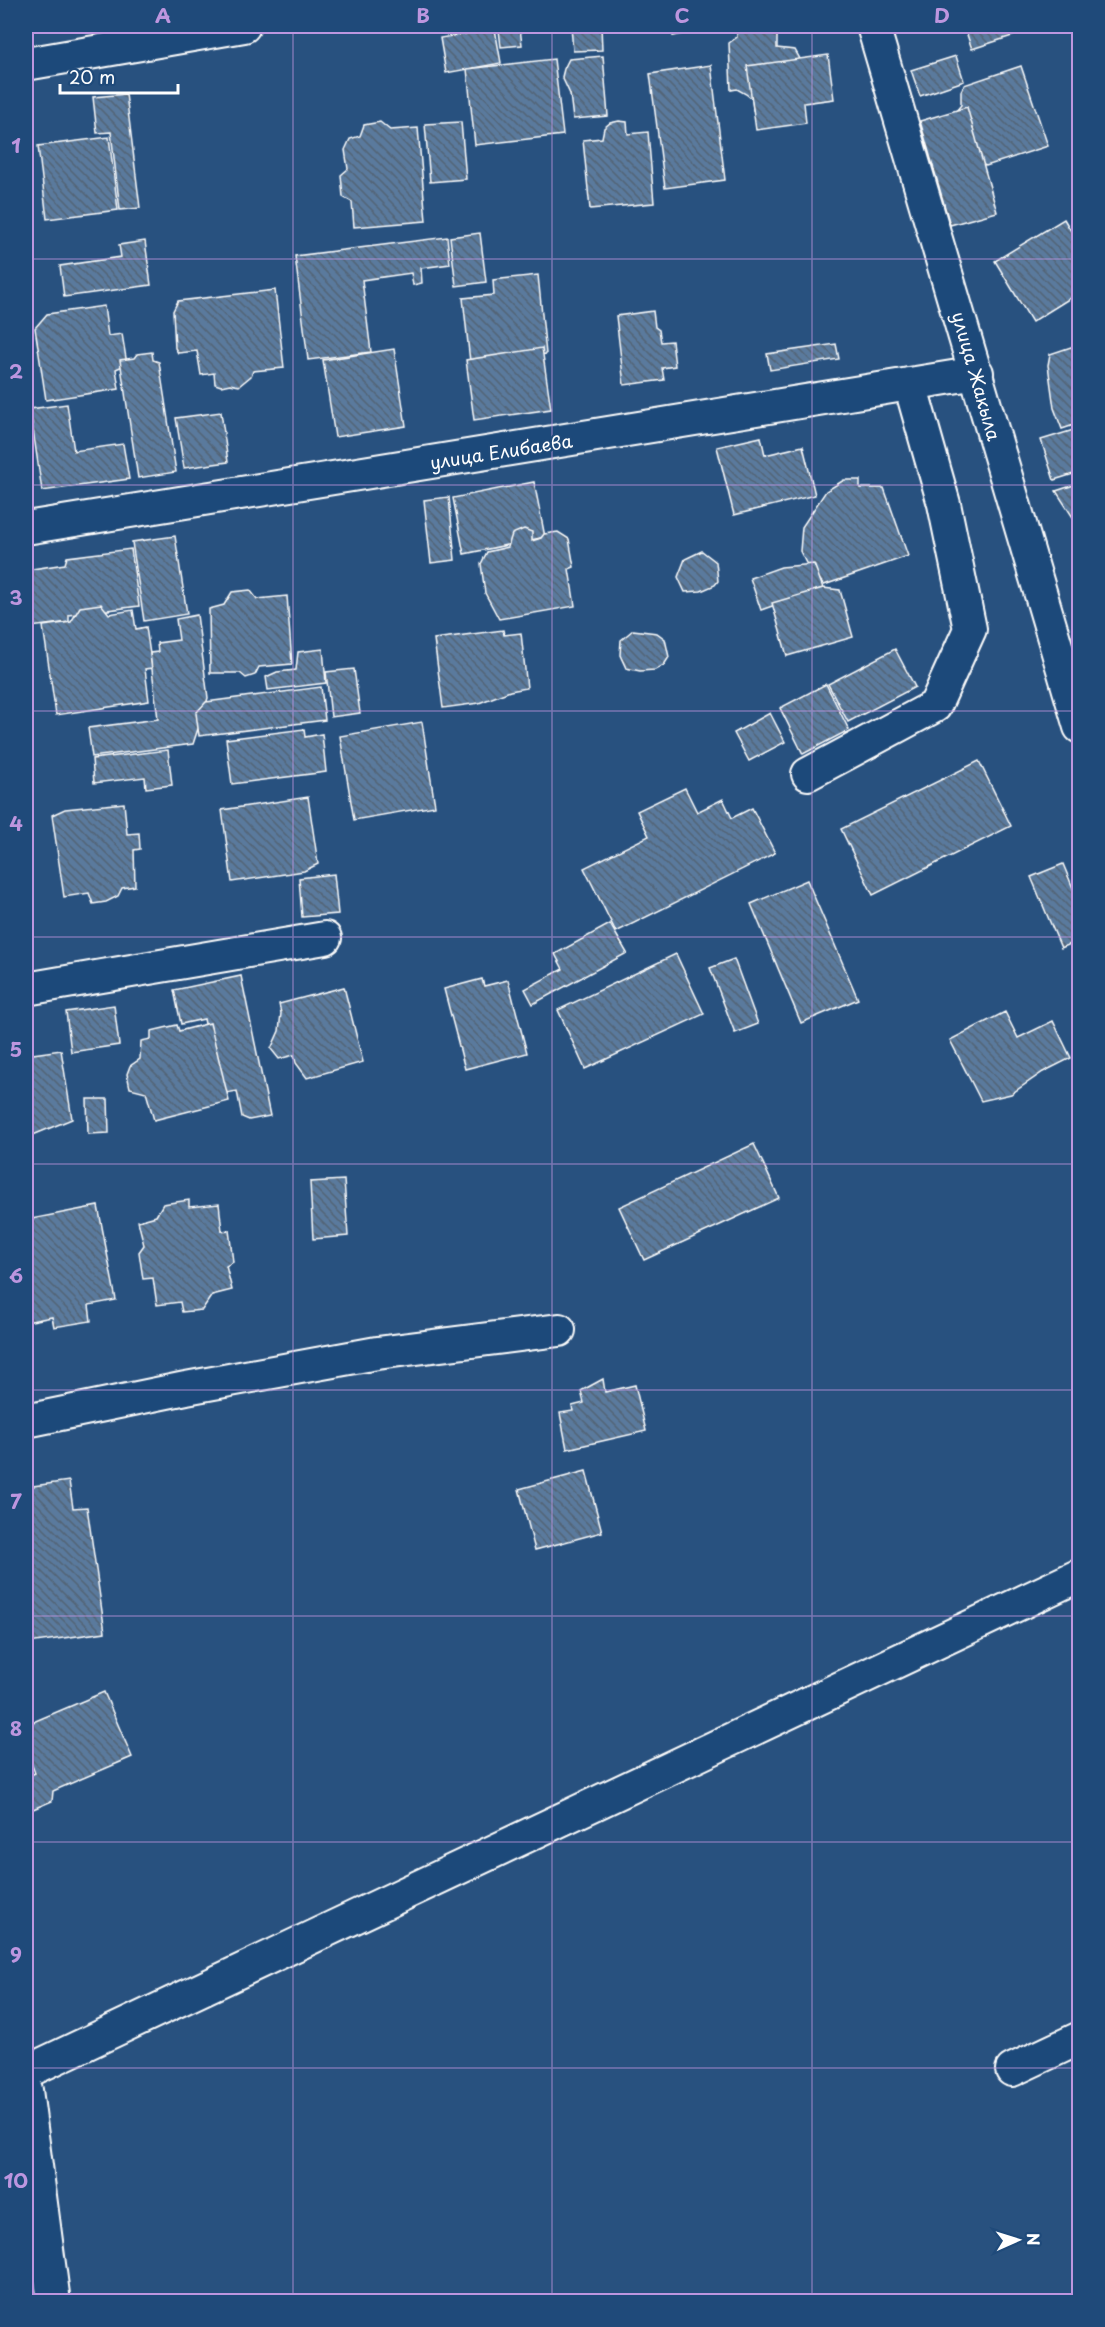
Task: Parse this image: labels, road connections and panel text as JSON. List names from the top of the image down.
{
  "streets": {
    "street": ["улица Жакыла", "улица Елибаева"]
  },
  "crossings": [
    ["улица Жакыла", "улица Елибаева"]
  ],
  "scale_bar": "20 m",
  "north": "right",
  "grid": {
    "columns": [
      "A",
      "B",
      "C",
      "D"
    ],
    "rows": [
      "1",
      "2",
      "3",
      "4",
      "5",
      "6",
      "7",
      "8",
      "9",
      "10"
    ]
  }
}
